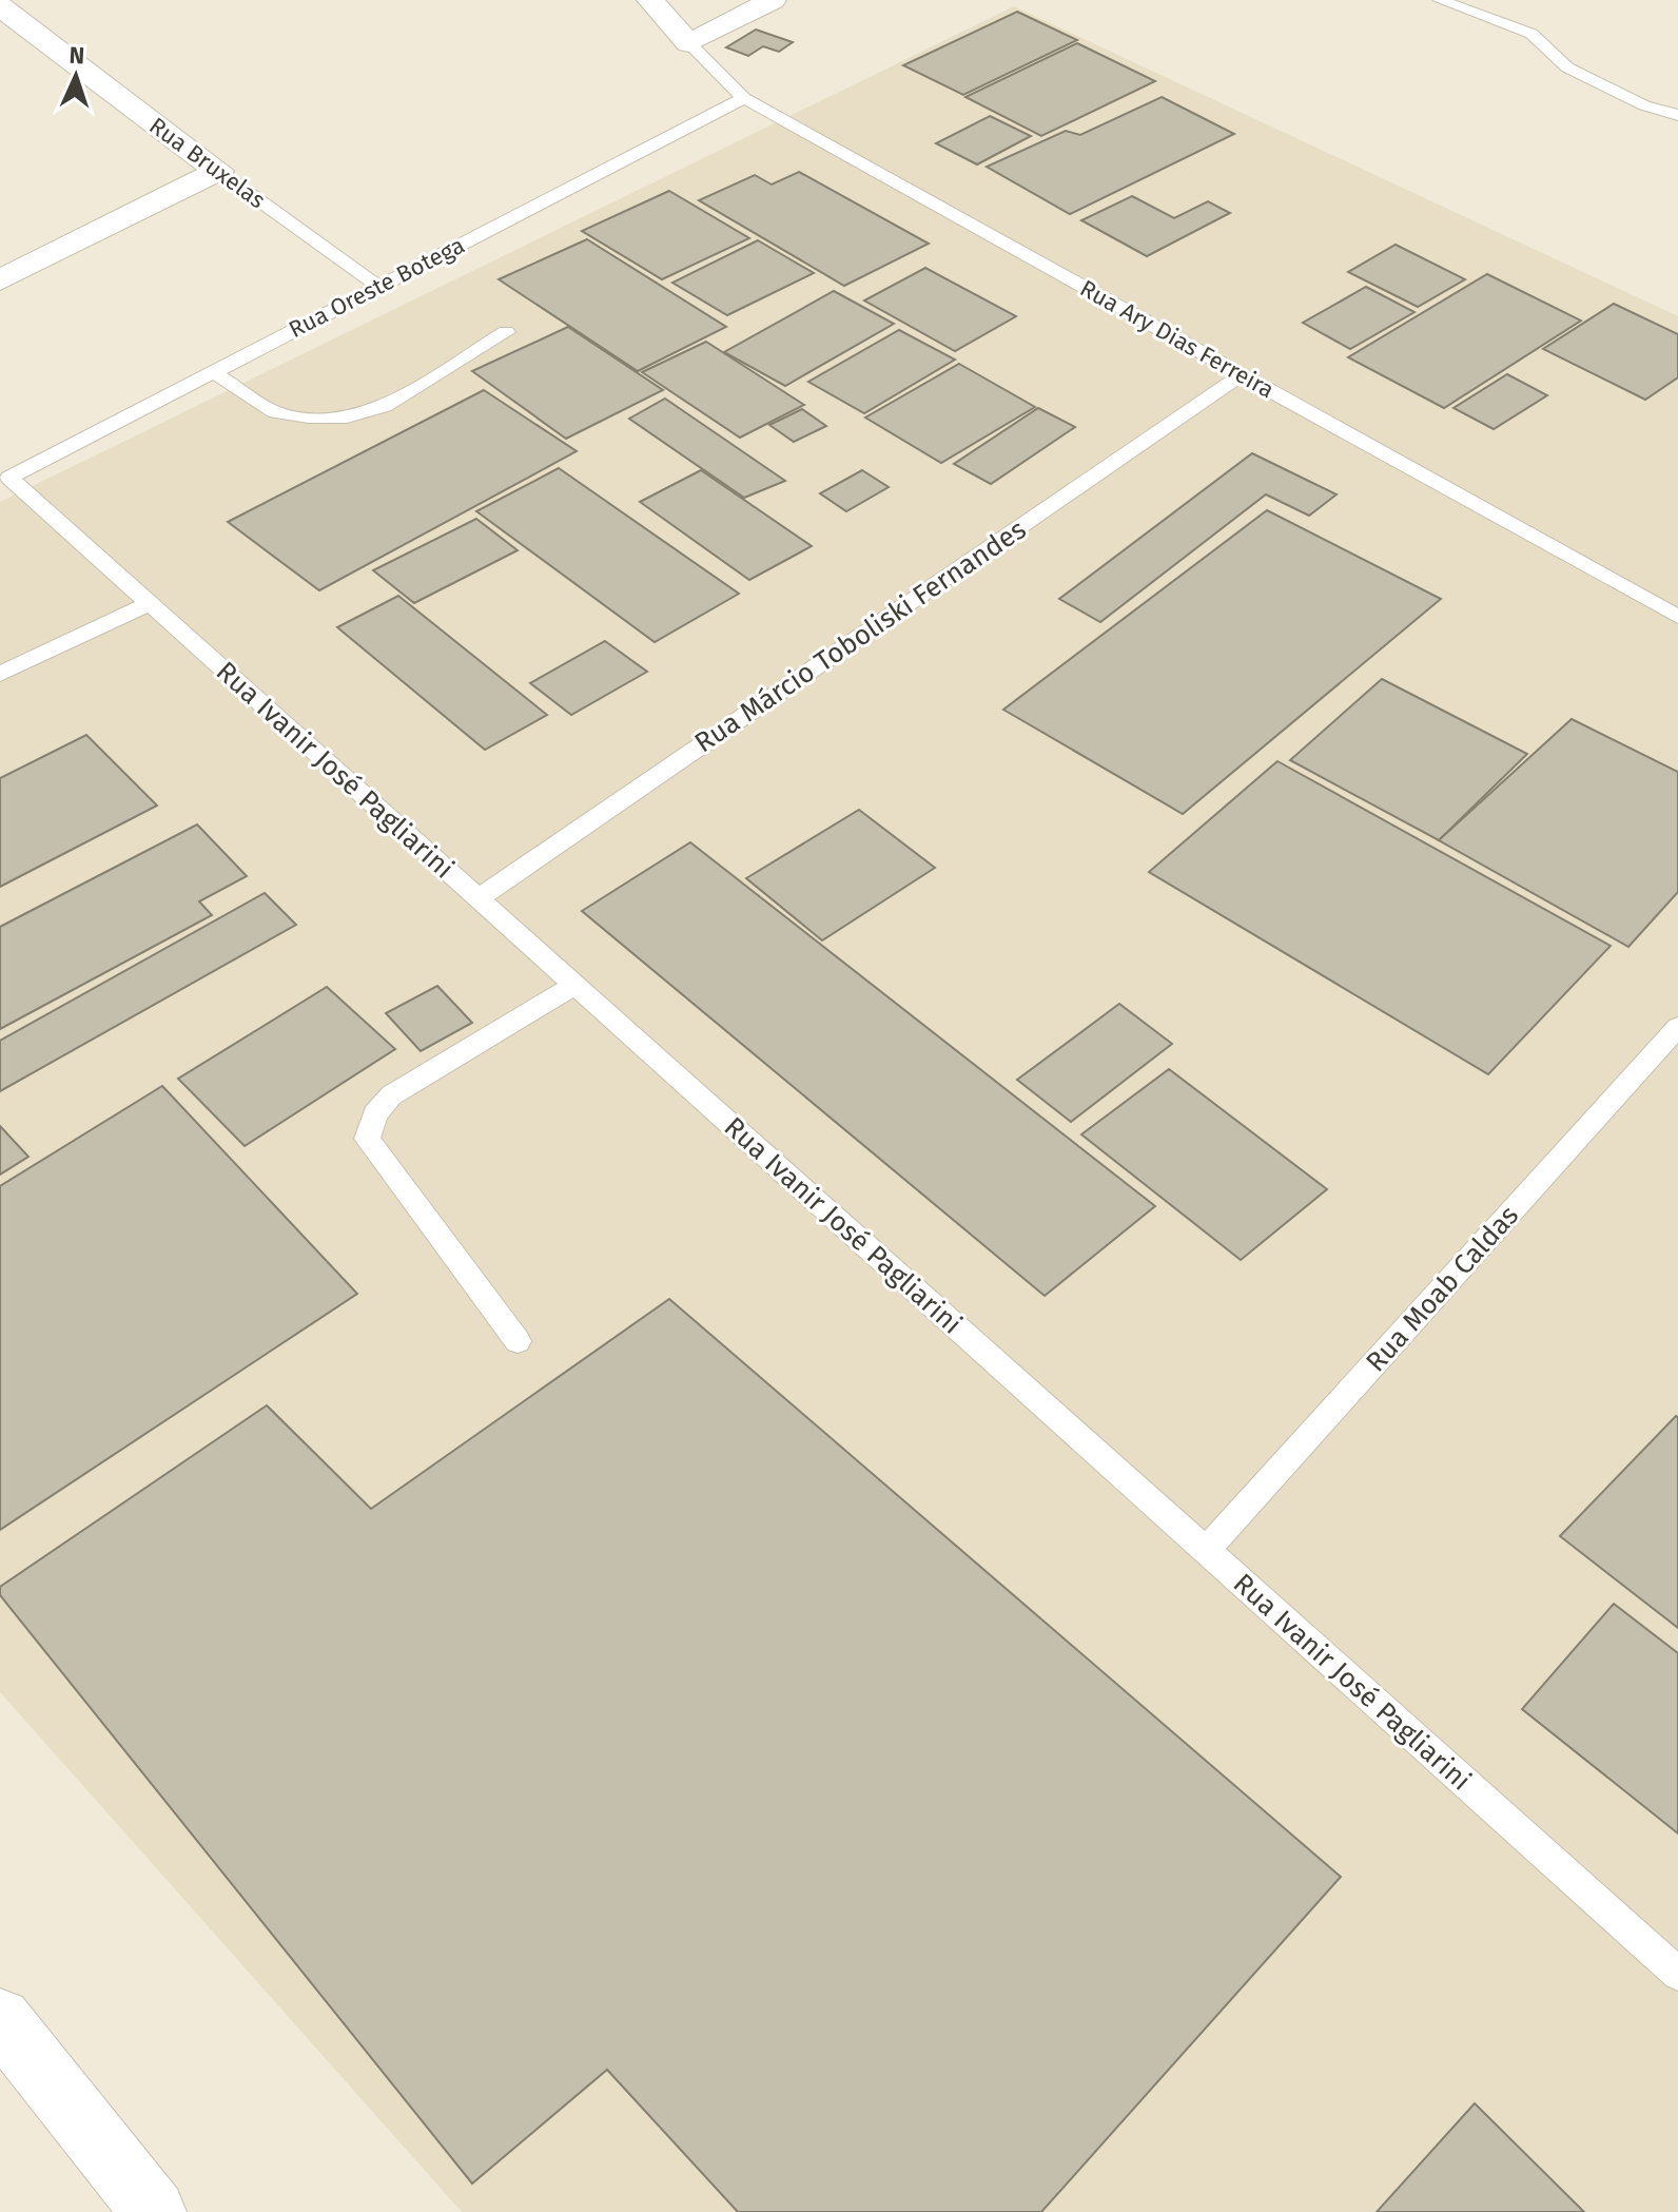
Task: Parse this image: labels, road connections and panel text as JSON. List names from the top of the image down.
{
  "streets": {
    "street": ["Rua Bruxelas"],
    "lane": [
      "Rua Oreste Botega",
      "Rua Ary Dias Ferreira",
      "Rua Márcio Toboliski Fernandes",
      "Rua Ivanir José Pagliarini",
      "Rua Moab Caldas"
    ]
  },
  "crossings": [
    ["Rua Bruxelas", "Rua Oreste Botega"],
    ["Rua Oreste Botega", "Rua Ary Dias Ferreira"],
    ["Rua Oreste Botega", "Rua Ivanir José Pagliarini"],
    ["Rua Ary Dias Ferreira", "Rua Márcio Toboliski Fernandes"],
    ["Rua Márcio Toboliski Fernandes", "Rua Ivanir José Pagliarini"],
    ["Rua Ivanir José Pagliarini", "Rua Moab Caldas"]
  ],
  "north": "top"
}
